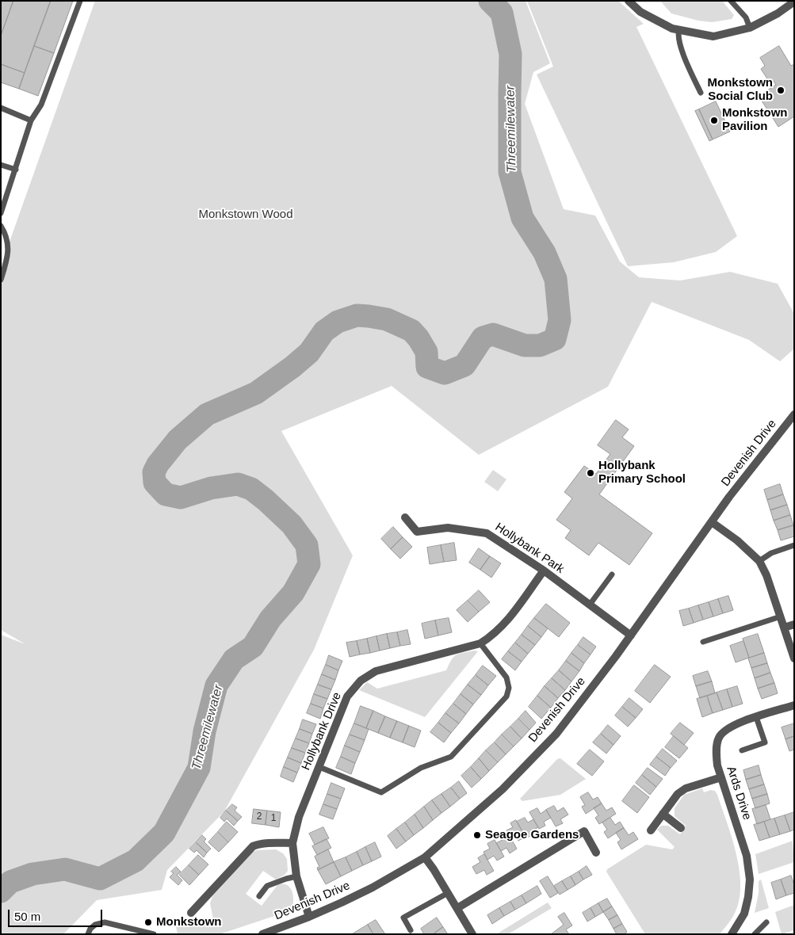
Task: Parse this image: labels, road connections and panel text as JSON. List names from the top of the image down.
{
  "streets": {
    "street": [
      "Devenish Drive",
      "Hollybank Park",
      "Hollybank Drive",
      "Ards Drive"
    ]
  },
  "crossings": [
    ["Devenish Drive", "Hollybank Park"],
    ["Devenish Drive", "Hollybank Drive"],
    ["Hollybank Park", "Hollybank Drive"]
  ],
  "water": ["Threemilewater"],
  "parks": ["Monkstown Wood"],
  "places": [
    "Monkstown Social Club",
    "Monkstown Pavilion",
    "Hollybank Primary School",
    "Seagoe Gardens",
    "Monkstown"
  ],
  "house_numbers": ["2", "1"],
  "scale_bar": "50 m"
}
